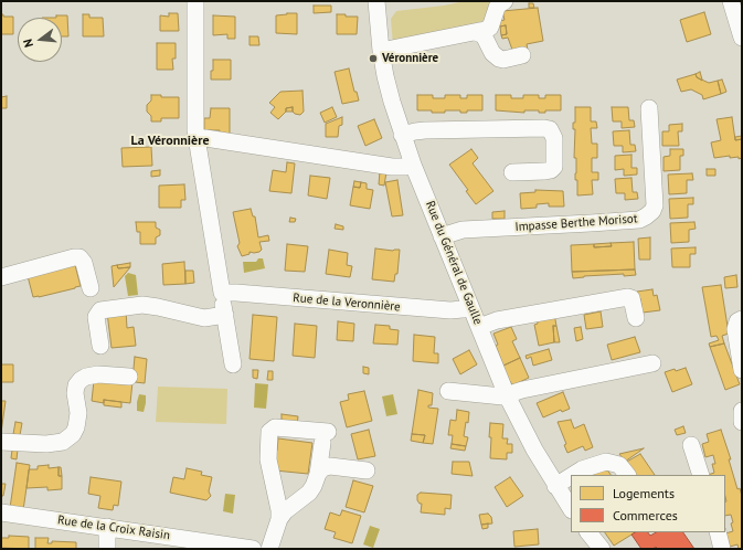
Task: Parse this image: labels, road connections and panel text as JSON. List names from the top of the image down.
{
  "streets": {
    "street": [
      "Impasse Berthe Morisot",
      "Rue du Général de Gaulle",
      "Rue de la Veronnière",
      "Rue de la Croix Raisin"
    ]
  },
  "crossings": [
    ["Impasse Berthe Morisot", "Rue du Général de Gaulle"],
    ["Rue du Général de Gaulle", "Rue de la Veronnière"]
  ],
  "districts": ["La Véronnière"],
  "places": ["Véronnière"],
  "legend": ["Logements", "Commerces"],
  "north": "left"
}
